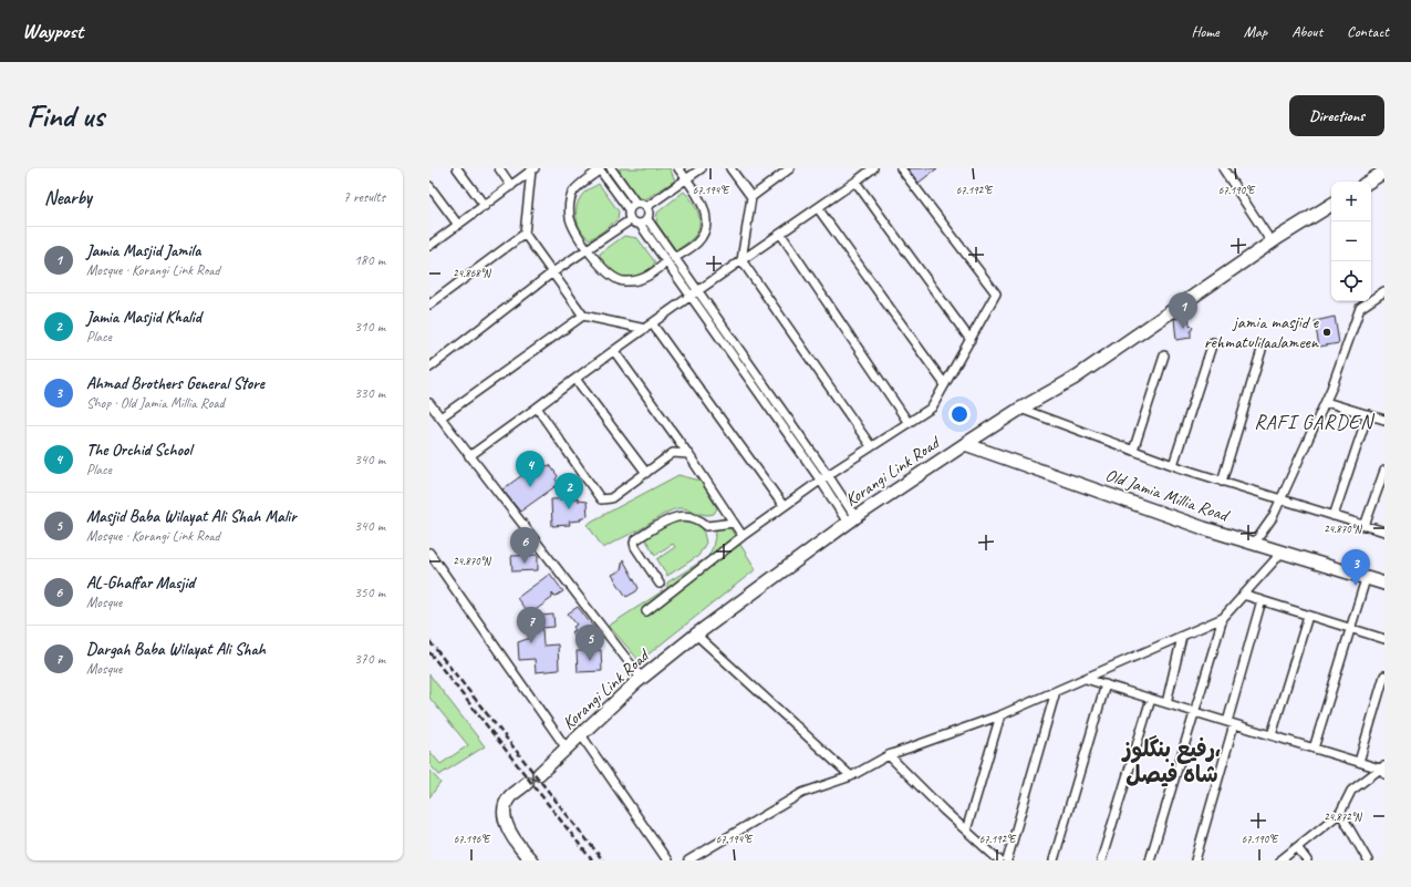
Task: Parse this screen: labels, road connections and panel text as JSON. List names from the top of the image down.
{
  "streets": {
    "main road": ["Korangi Link Road", "Old Jamia Millia Road"]
  },
  "crossings": [
    ["Korangi Link Road", "Old Jamia Millia Road"]
  ],
  "districts": ["RAFI GARDEN", "رفیع بنگلوز، شاہ فیصل"],
  "places": ["jamia masjid e rehmatulilaalameen"],
  "page": {
    "header": "Waypost",
    "nav": [
      "Home",
      "Map",
      "About",
      "Contact"
    ],
    "buttons": "Directions",
    "title": "Find us",
    "heading": ["Nearby", "7 results"],
    "map_buttons": ["+", "−"],
    "list": [
      {
        "mark": "1",
        "name": "Jamia Masjid Jamila",
        "note": "Mosque · Korangi Link Road",
        "value": "180 m"
      },
      {
        "mark": "2",
        "name": "Jamia Masjid Khalid",
        "note": "Place",
        "value": "310 m"
      },
      {
        "mark": "3",
        "name": "Ahmad Brothers General Store",
        "note": "Shop · Old Jamia Millia Road",
        "value": "330 m"
      },
      {
        "mark": "4",
        "name": "The Orchid School",
        "note": "Place",
        "value": "340 m"
      },
      {
        "mark": "5",
        "name": "Masjid Baba Wilayat Ali Shah Malir",
        "note": "Mosque · Korangi Link Road",
        "value": "340 m"
      },
      {
        "mark": "6",
        "name": "AL-Ghaffar Masjid",
        "note": "Mosque",
        "value": "350 m"
      },
      {
        "mark": "7",
        "name": "Dargah Baba Wilayat Ali Shah",
        "note": "Mosque",
        "value": "370 m"
      }
    ],
    "pins": [
      "1",
      "4",
      "2",
      "6",
      "3",
      "7",
      "5"
    ]
  },
  "coordinates": [
    "67.194°E",
    "67.192°E",
    "67.190°E",
    "24.868°N",
    "24.870°N",
    "24.872°N",
    "67.196°E"
  ]
}
